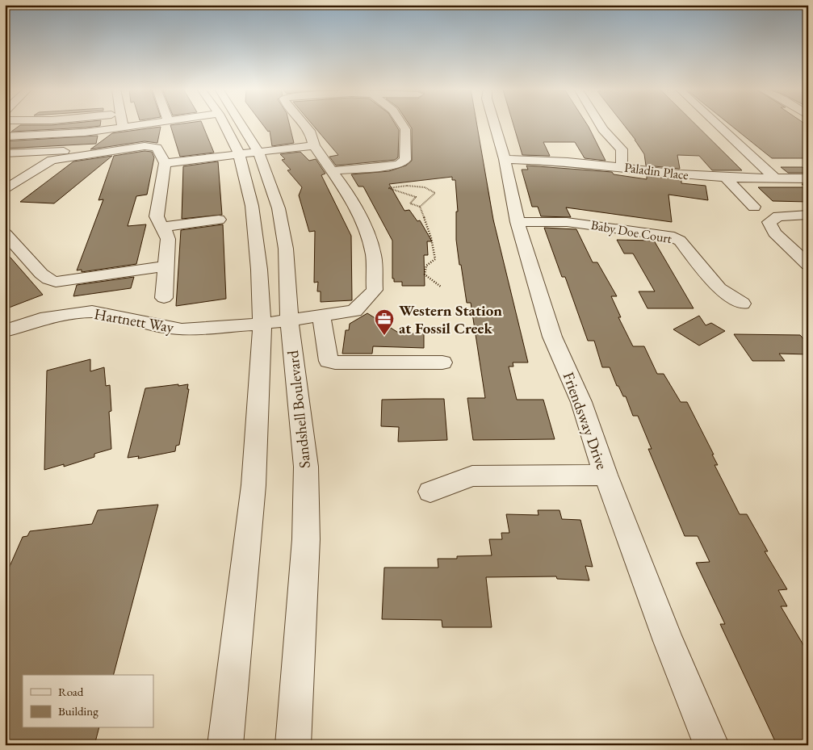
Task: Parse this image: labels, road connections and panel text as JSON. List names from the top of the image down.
{
  "streets": {
    "street": [
      "Paladin Place",
      "Baby Doe Court",
      "Hartnett Way",
      "Sandshell Boulevard",
      "Friendsway Drive"
    ]
  },
  "crossings": [
    ["Paladin Place", "Friendsway Drive"],
    ["Baby Doe Court", "Friendsway Drive"],
    ["Hartnett Way", "Sandshell Boulevard"]
  ],
  "places": {
    "office": ["Western Station at Fossil Creek"]
  },
  "legend": ["Road", "Building"]
}
